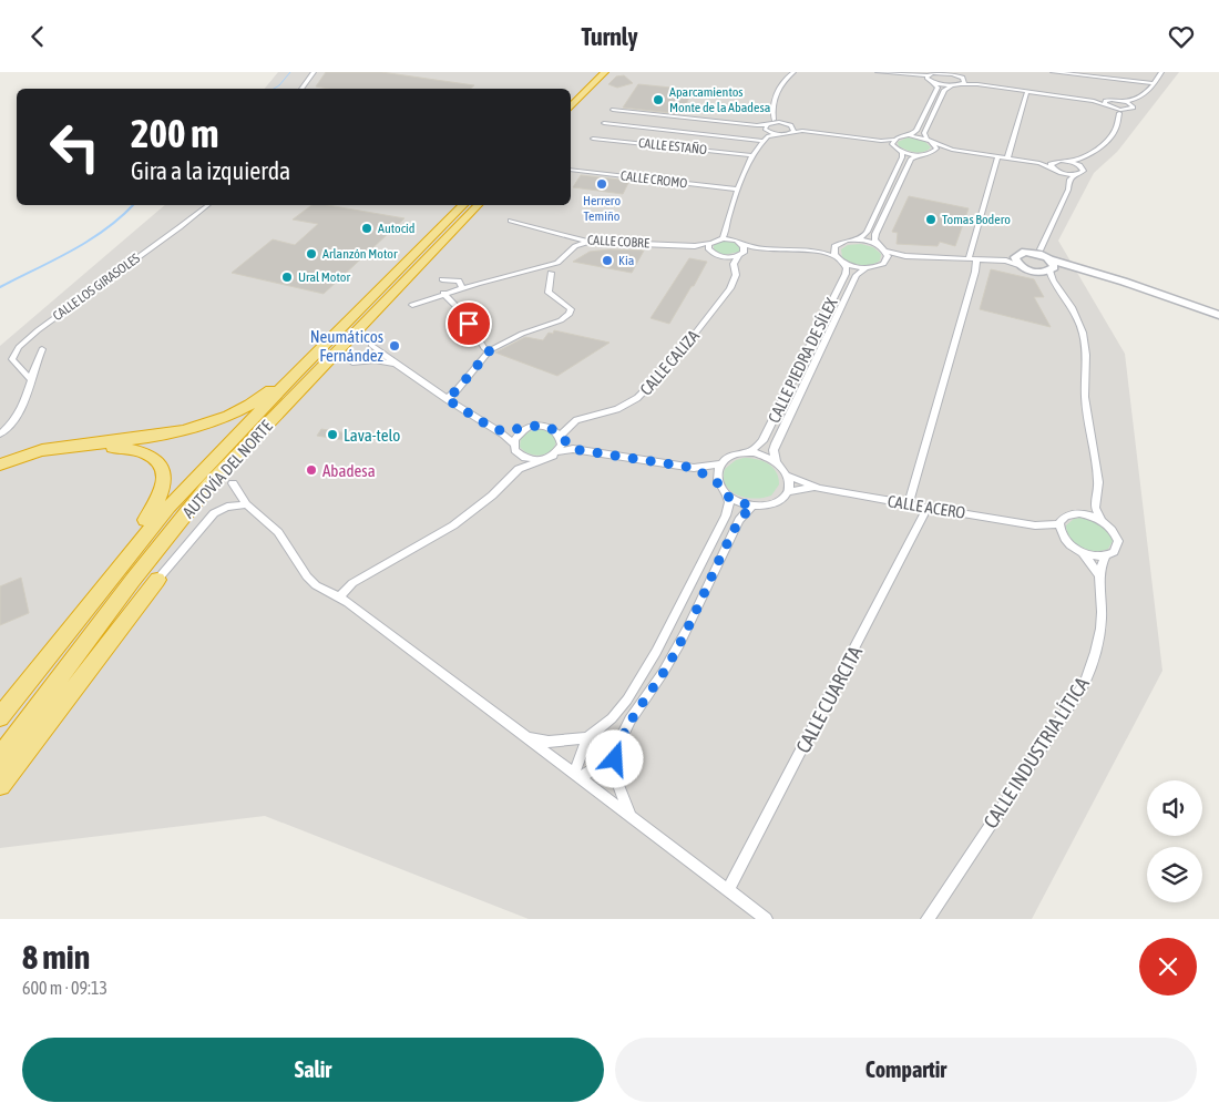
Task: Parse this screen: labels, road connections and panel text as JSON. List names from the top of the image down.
{
  "streets": {
    "highway": ["AUTOVÍA DEL NORTE"],
    "street": [
      "CALLE ESTAÑO",
      "CALLE CROMO",
      "CALLE COBRE",
      "CALLE LOS GIRASOLES",
      "CALLE PIEDRA DE SÍLEX",
      "CALLE CALIZA",
      "CALLE ACERO",
      "CALLE CUARCITA",
      "CALLE INDUSTRIA LÍTICA"
    ]
  },
  "crossings": [
    ["CALLE PIEDRA DE SÍLEX", "CALLE ACERO"],
    ["CALLE ACERO", "CALLE CUARCITA"],
    ["CALLE ACERO", "CALLE INDUSTRIA LÍTICA"]
  ],
  "places": [
    "Aparcamientos Monte de la Abadesa",
    "Herrero Temiño",
    "Tomas Bodero",
    "Autocid",
    "Arlanzón Motor",
    "Kia",
    "Ural Motor",
    "Neumáticos Fernández",
    "Lava-telo",
    "Abadesa"
  ],
  "page": {
    "header": "Turnly",
    "turn": ["200 m", "Gira a la izquierda"],
    "heading": ["8 min", "600 m · 09:13"],
    "buttons": ["Salir", "Compartir"]
  }
}
